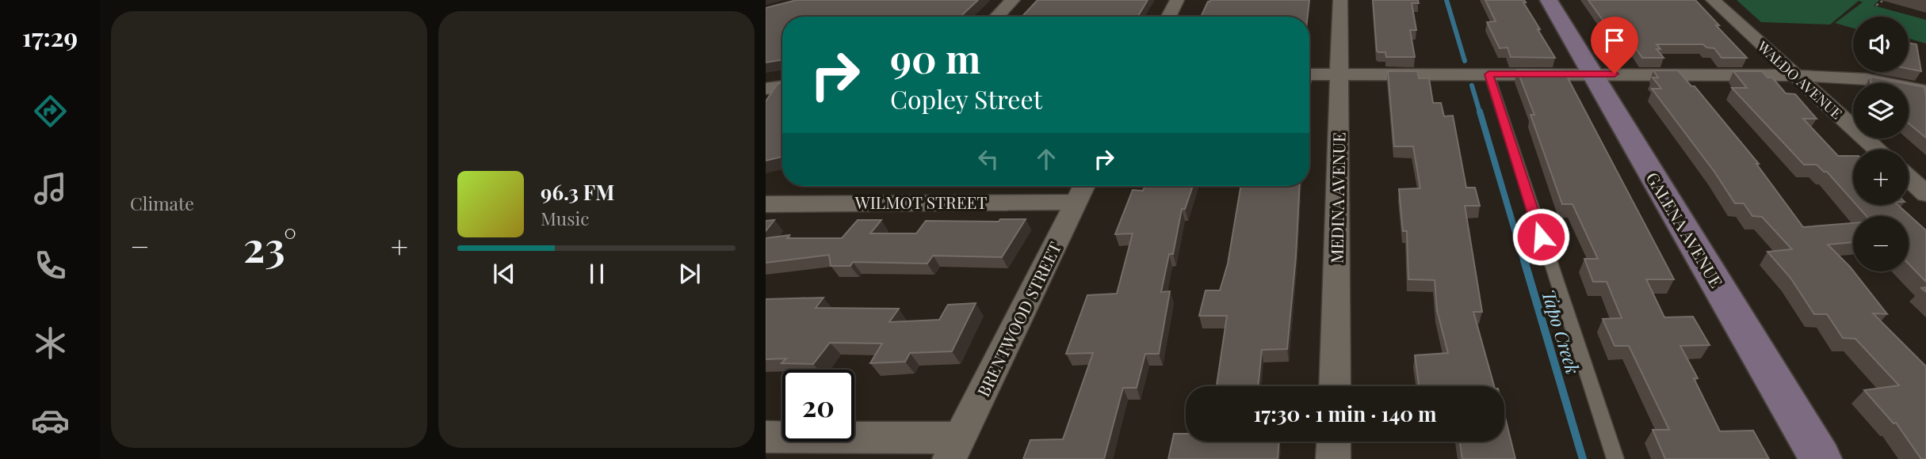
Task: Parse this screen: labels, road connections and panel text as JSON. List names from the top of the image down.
{
  "streets": {
    "street": [
      "WALDO AVENUE",
      "MEDINA AVENUE",
      "WILMOT STREET",
      "GALENA AVENUE",
      "BRENTWOOD STREET"
    ]
  },
  "crossings": [
    ["WILMOT STREET", "BRENTWOOD STREET"]
  ],
  "water": ["Tapo Creek"],
  "page": {
    "tabs": "17:29",
    "tile": "Climate",
    "map_buttons": ["+", "−"],
    "turn": ["90 m", "Copley Street"],
    "song": ["96.3 FM", "Music"],
    "heat": ["−", "23°", "+"],
    "limit": "20",
    "trip": "17:30 · 1 min · 140 m"
  }
}
